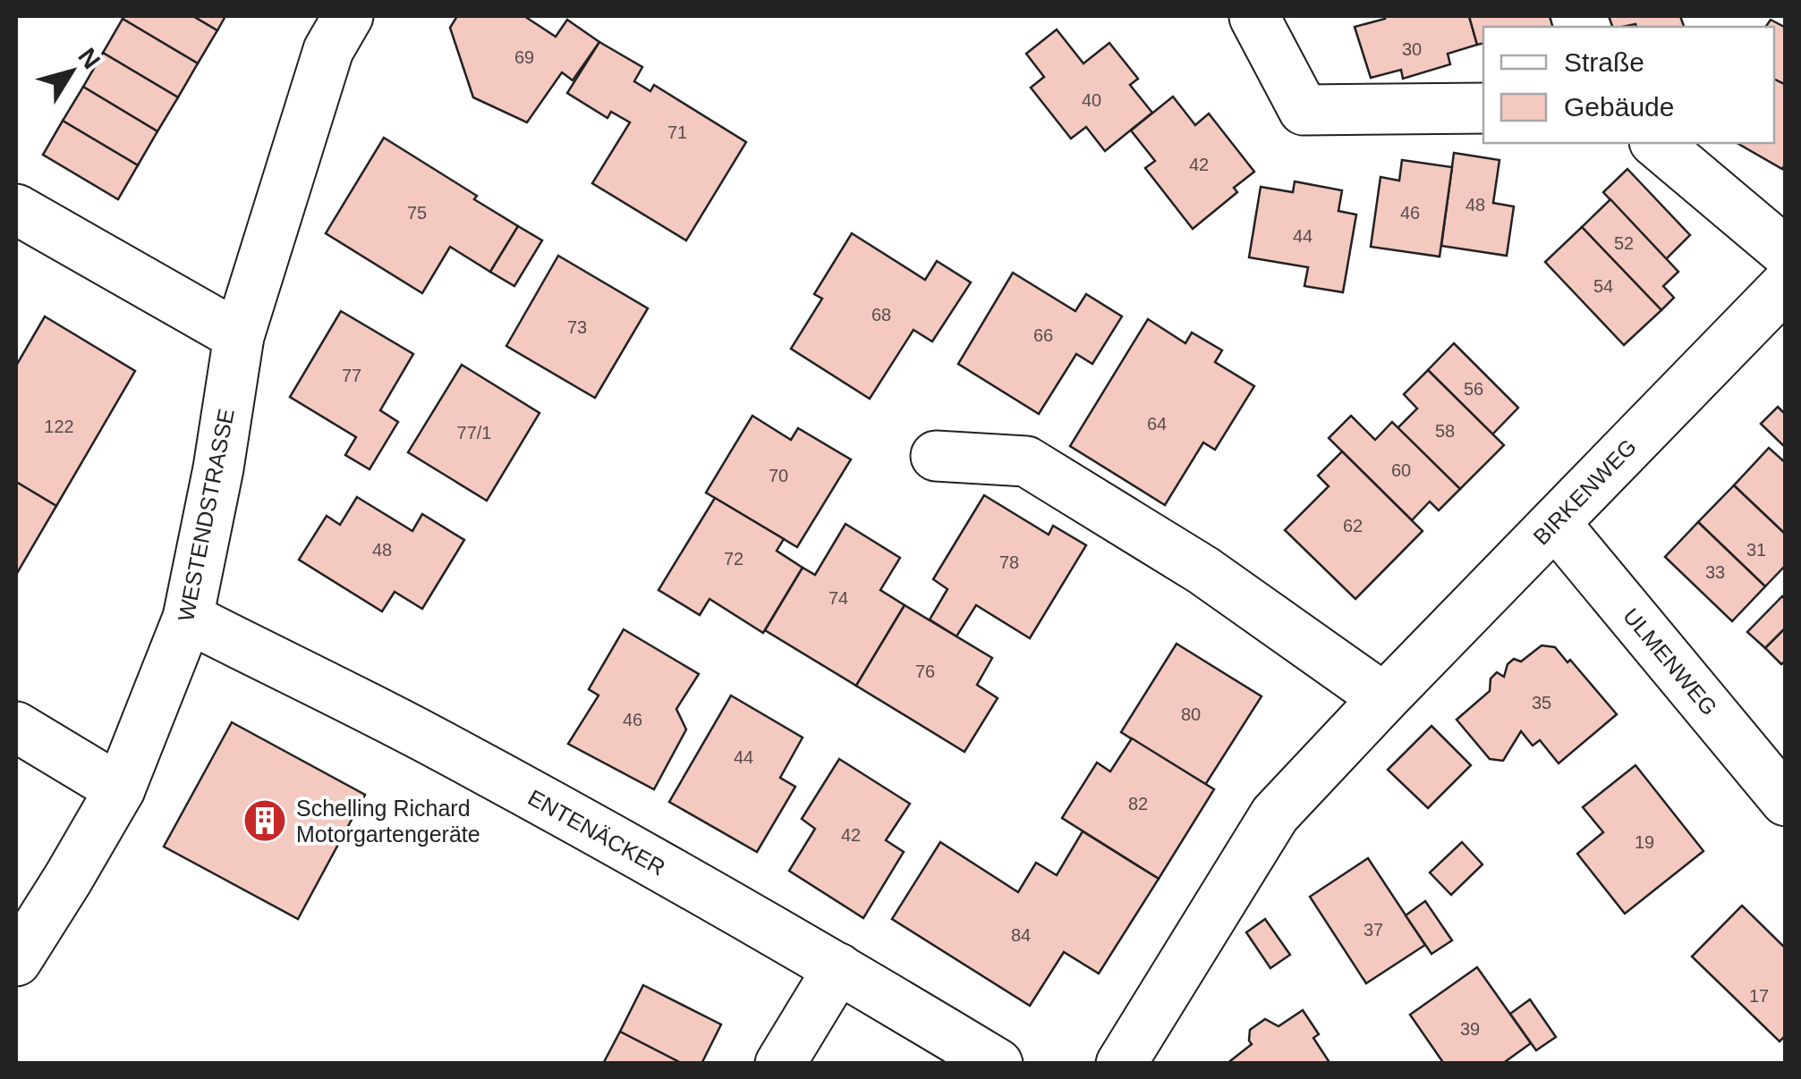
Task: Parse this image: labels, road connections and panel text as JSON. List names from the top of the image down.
{
  "streets": {
    "street": [
      "BIRKENWEG",
      "WESTENDSTRASSE",
      "ULMENWEG",
      "ENTENÄCKER"
    ]
  },
  "crossings": [
    ["BIRKENWEG", "ULMENWEG"],
    ["WESTENDSTRASSE", "ENTENÄCKER"]
  ],
  "places": {
    "building": ["Schelling Richard Motorgartengeräte"]
  },
  "house_numbers": [
    "30",
    "69",
    "40",
    "71",
    "42",
    "48",
    "75",
    "46",
    "44",
    "52",
    "54",
    "68",
    "73",
    "66",
    "77",
    "56",
    "64",
    "122",
    "58",
    "77/1",
    "60",
    "70",
    "62",
    "48",
    "31",
    "72",
    "78",
    "33",
    "74",
    "76",
    "35",
    "80",
    "46",
    "44",
    "82",
    "42",
    "19",
    "37",
    "84",
    "17",
    "39"
  ],
  "legend": ["Straße", "Gebäude"],
  "north": "top right"
}
